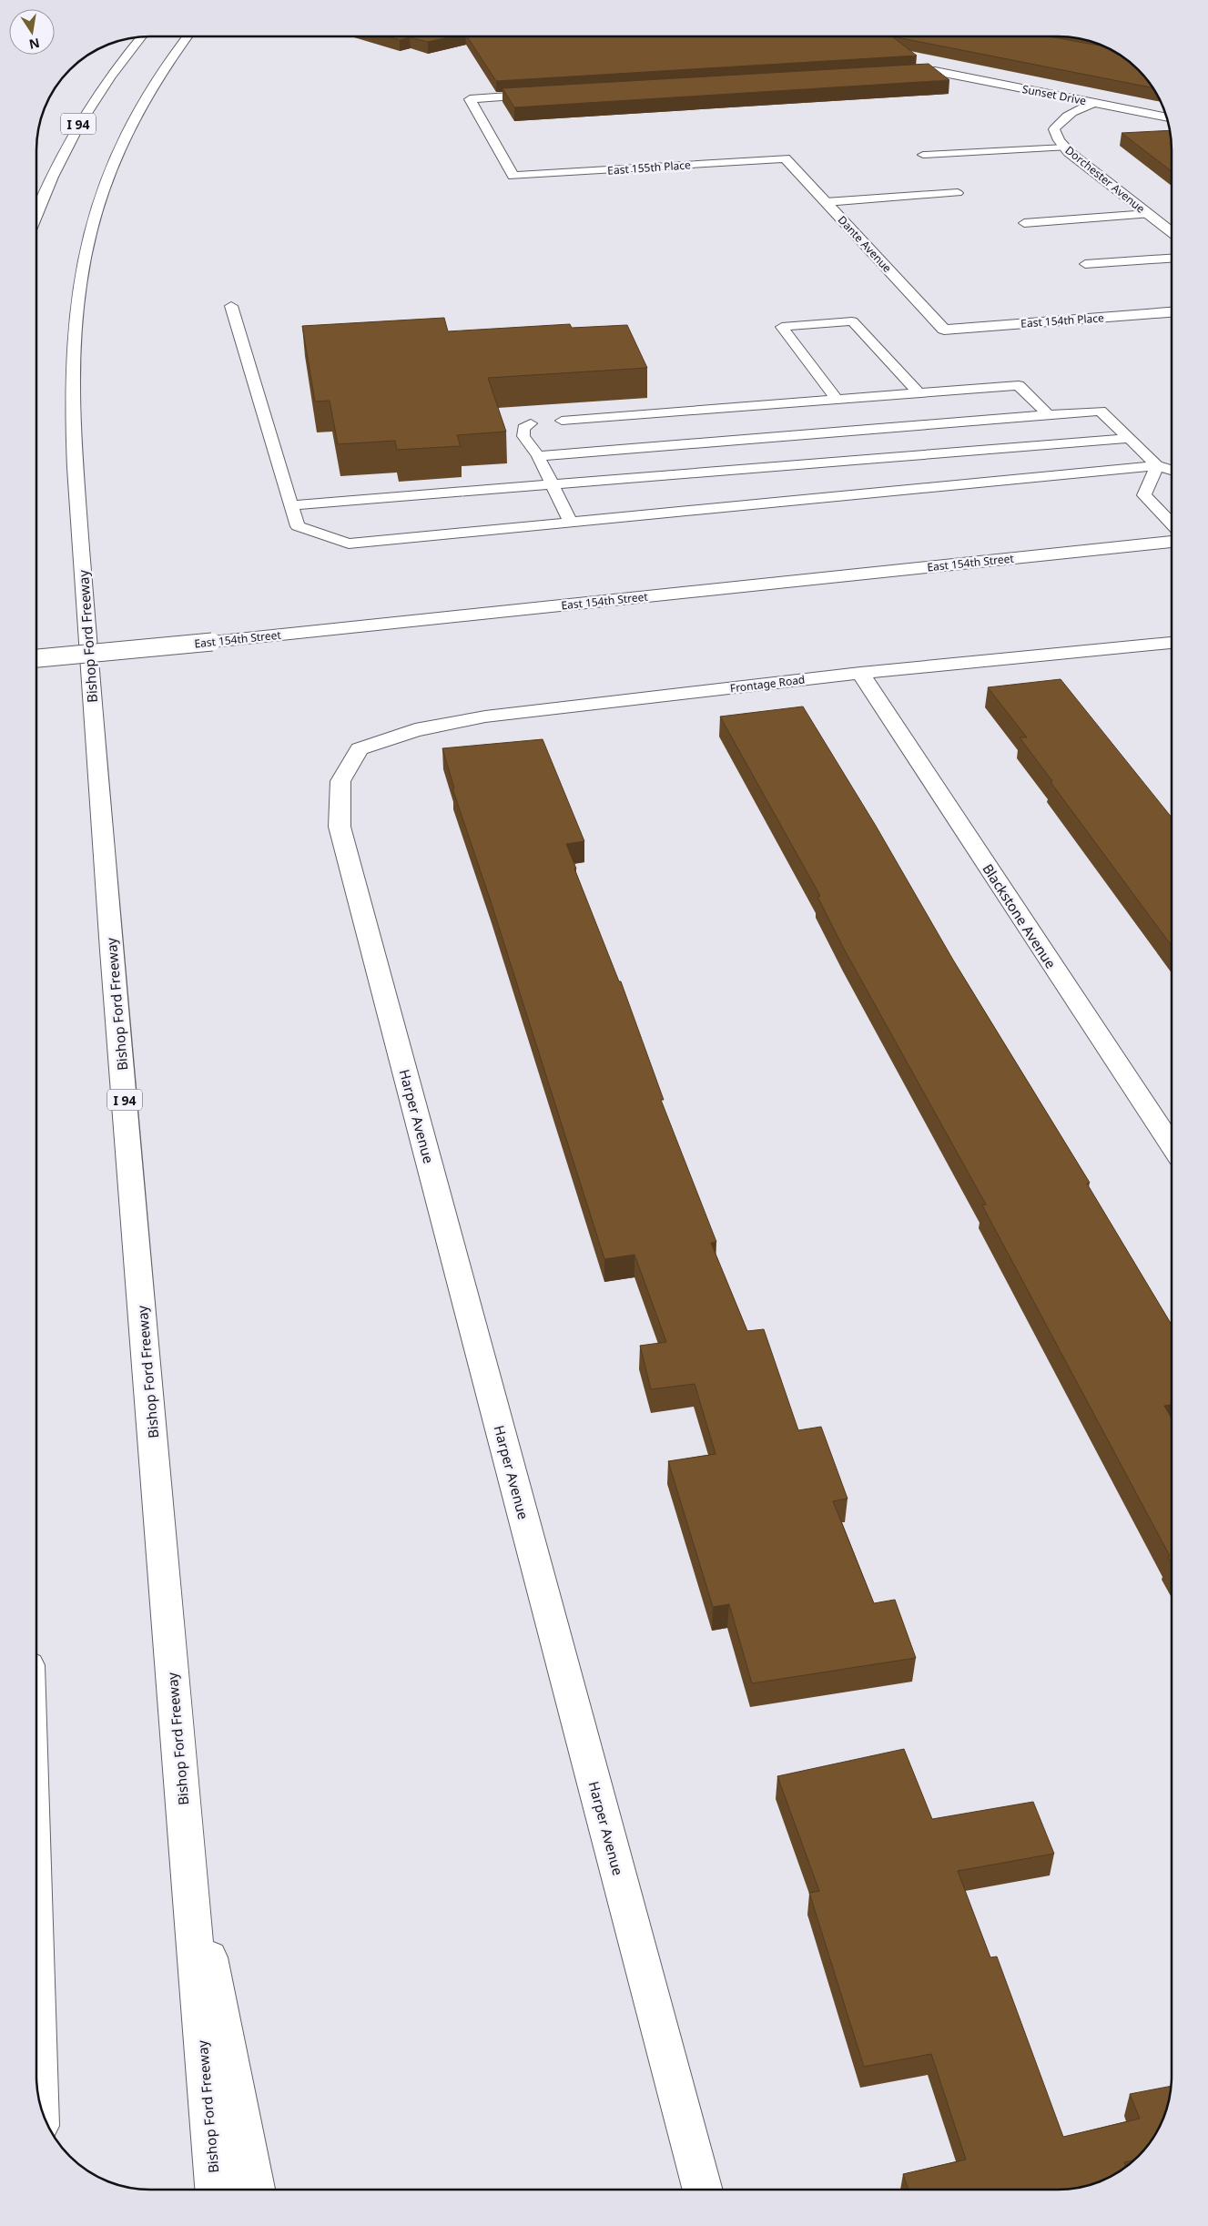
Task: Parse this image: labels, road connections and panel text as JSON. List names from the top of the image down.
{
  "streets": {
    "main road": [
      "Sunset Drive",
      "I 94",
      "East 155th Place",
      "Dorchester Avenue",
      "Dante Avenue",
      "East 154th Place",
      "East 154th Street",
      "Bishop Ford Freeway",
      "Frontage Road",
      "Blackstone Avenue",
      "Harper Avenue"
    ]
  },
  "crossings": [
    ["Sunset Drive", "Dorchester Avenue"],
    ["East 155th Place", "Dante Avenue"],
    ["Dante Avenue", "East 154th Place"],
    ["Frontage Road", "Blackstone Avenue"],
    ["Frontage Road", "Harper Avenue"]
  ],
  "north": "bottom"
}
